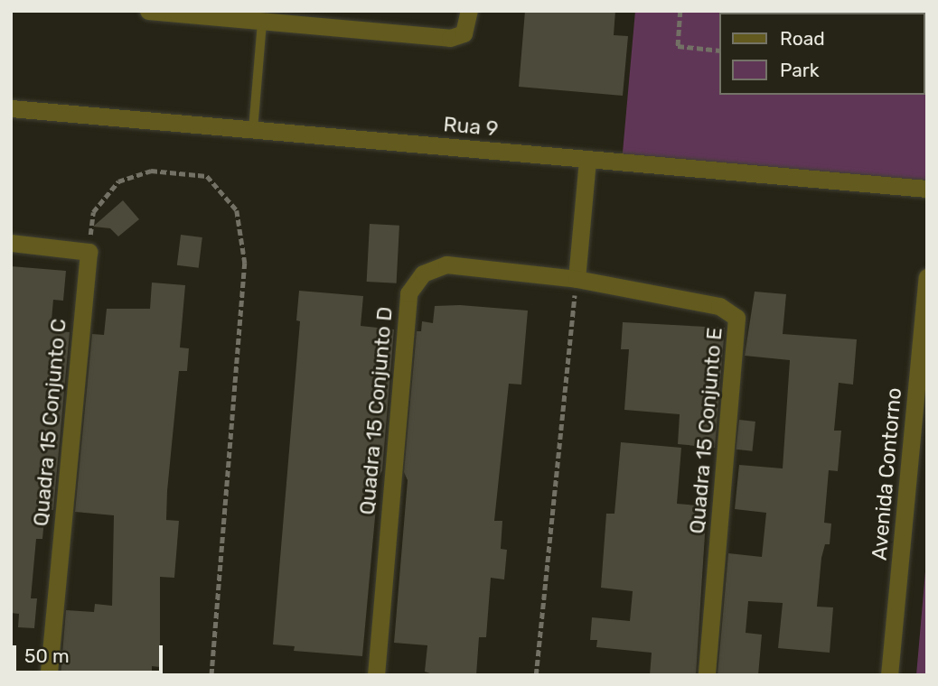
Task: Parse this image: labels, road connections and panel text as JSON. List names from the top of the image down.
{
  "streets": {
    "street": [
      "Rua 9",
      "Quadra 15 Conjunto D",
      "Quadra 15 Conjunto C",
      "Quadra 15 Conjunto E",
      "Avenida Contorno"
    ]
  },
  "crossings": [
    ["Quadra 15 Conjunto D", "Quadra 15 Conjunto E"]
  ],
  "legend": ["Road", "Park"],
  "scale_bar": "50 m"
}
